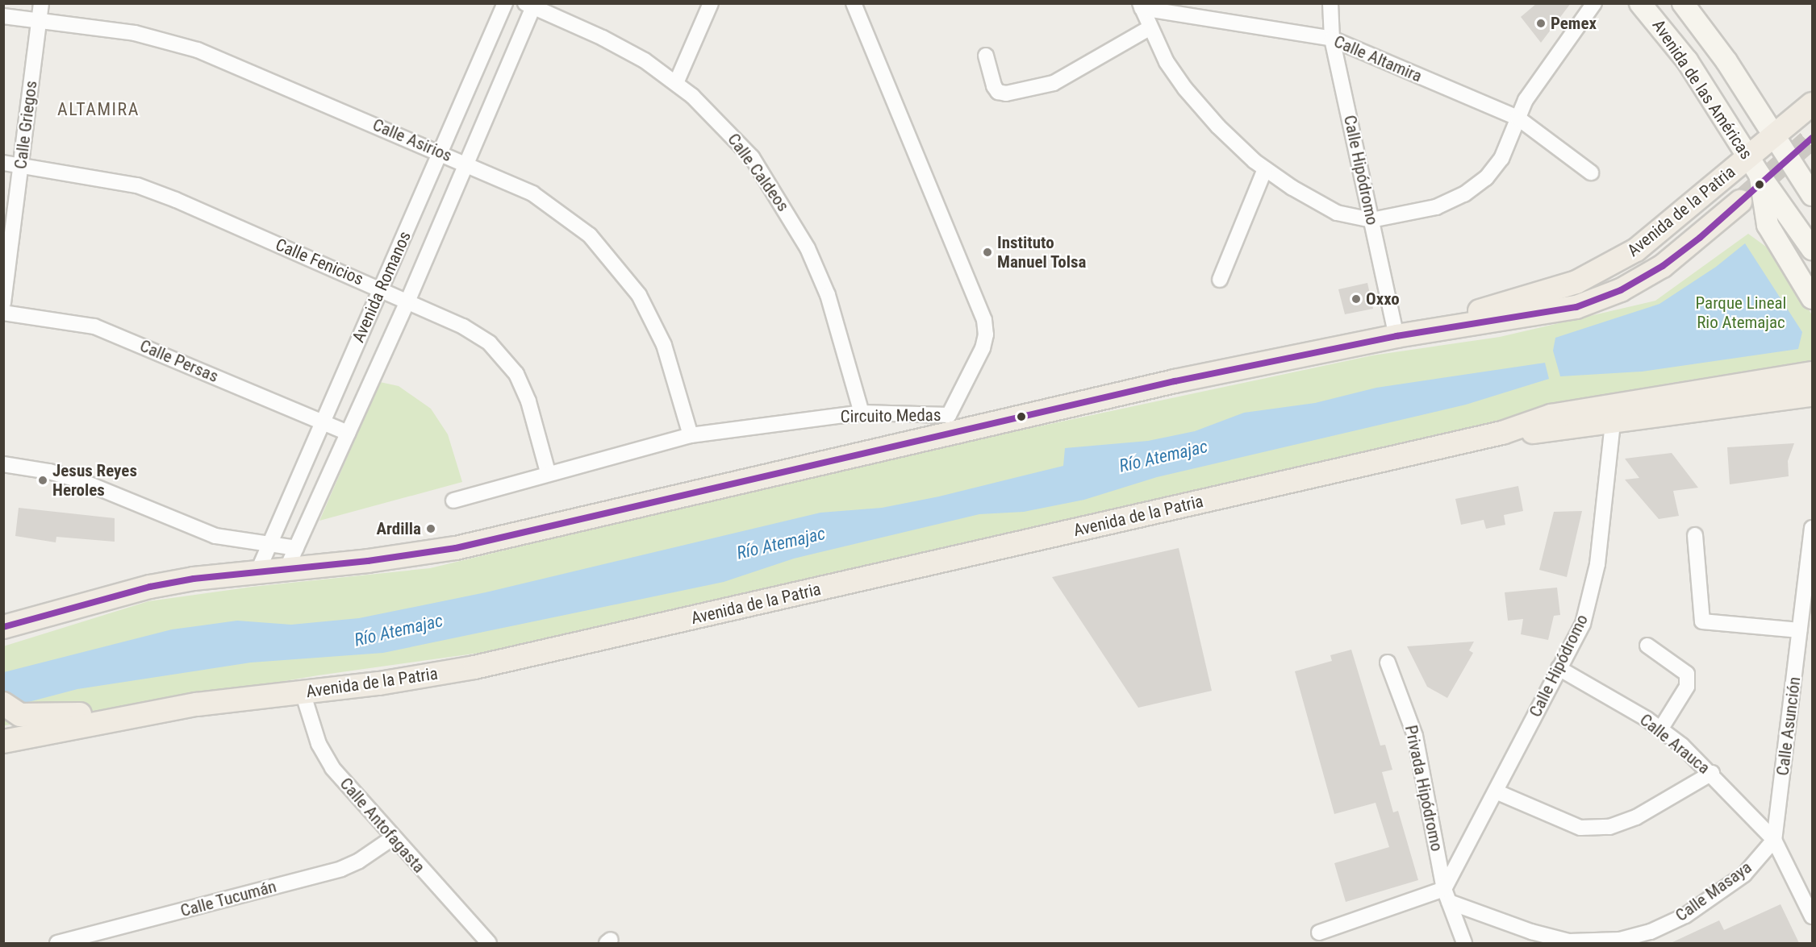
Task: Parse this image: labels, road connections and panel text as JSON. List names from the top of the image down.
{
  "streets": {
    "main road": ["Avenida de las Américas", "Avenida de la Patria"],
    "street": [
      "Calle Altamira",
      "Calle Griegos",
      "Calle Asirios",
      "Calle Hipódromo",
      "Calle Caldeos",
      "Calle Fenicios",
      "Avenida Romanos",
      "Calle Persas",
      "Circuito Medas",
      "Calle Asunción",
      "Calle Arauca",
      "Privada Hipódromo",
      "Calle Antofagasta",
      "Calle Masaya",
      "Calle Tucumán"
    ]
  },
  "crossings": [
    ["Calle Altamira", "Calle Hipódromo"],
    ["Avenida de las Américas", "Avenida de la Patria"],
    ["Calle Griegos", "Calle Asirios"],
    ["Calle Griegos", "Calle Fenicios"],
    ["Calle Asirios", "Avenida Romanos"],
    ["Calle Asirios", "Circuito Medas"],
    ["Calle Hipódromo", "Avenida de la Patria"],
    ["Calle Hipódromo", "Calle Arauca"],
    ["Calle Hipódromo", "Privada Hipódromo"],
    ["Calle Hipódromo", "Calle Masaya"],
    ["Calle Caldeos", "Avenida Romanos"],
    ["Calle Caldeos", "Circuito Medas"],
    ["Avenida de la Patria", "Avenida Romanos"],
    ["Avenida de la Patria", "Circuito Medas"],
    ["Avenida de la Patria", "Calle Antofagasta"],
    ["Calle Fenicios", "Avenida Romanos"],
    ["Calle Fenicios", "Circuito Medas"],
    ["Avenida Romanos", "Calle Persas"],
    ["Calle Asunción", "Calle Arauca"],
    ["Calle Asunción", "Calle Masaya"],
    ["Calle Arauca", "Calle Masaya"],
    ["Privada Hipódromo", "Calle Masaya"],
    ["Calle Antofagasta", "Calle Tucumán"]
  ],
  "districts": ["ALTAMIRA"],
  "water": ["Río Atemajac"],
  "parks": ["Parque Lineal Rio Atemajac"],
  "places": [
    "Pemex",
    "Instituto Manuel Tolsa",
    "Oxxo",
    "Jesus Reyes Heroles",
    "Ardilla"
  ]
}
